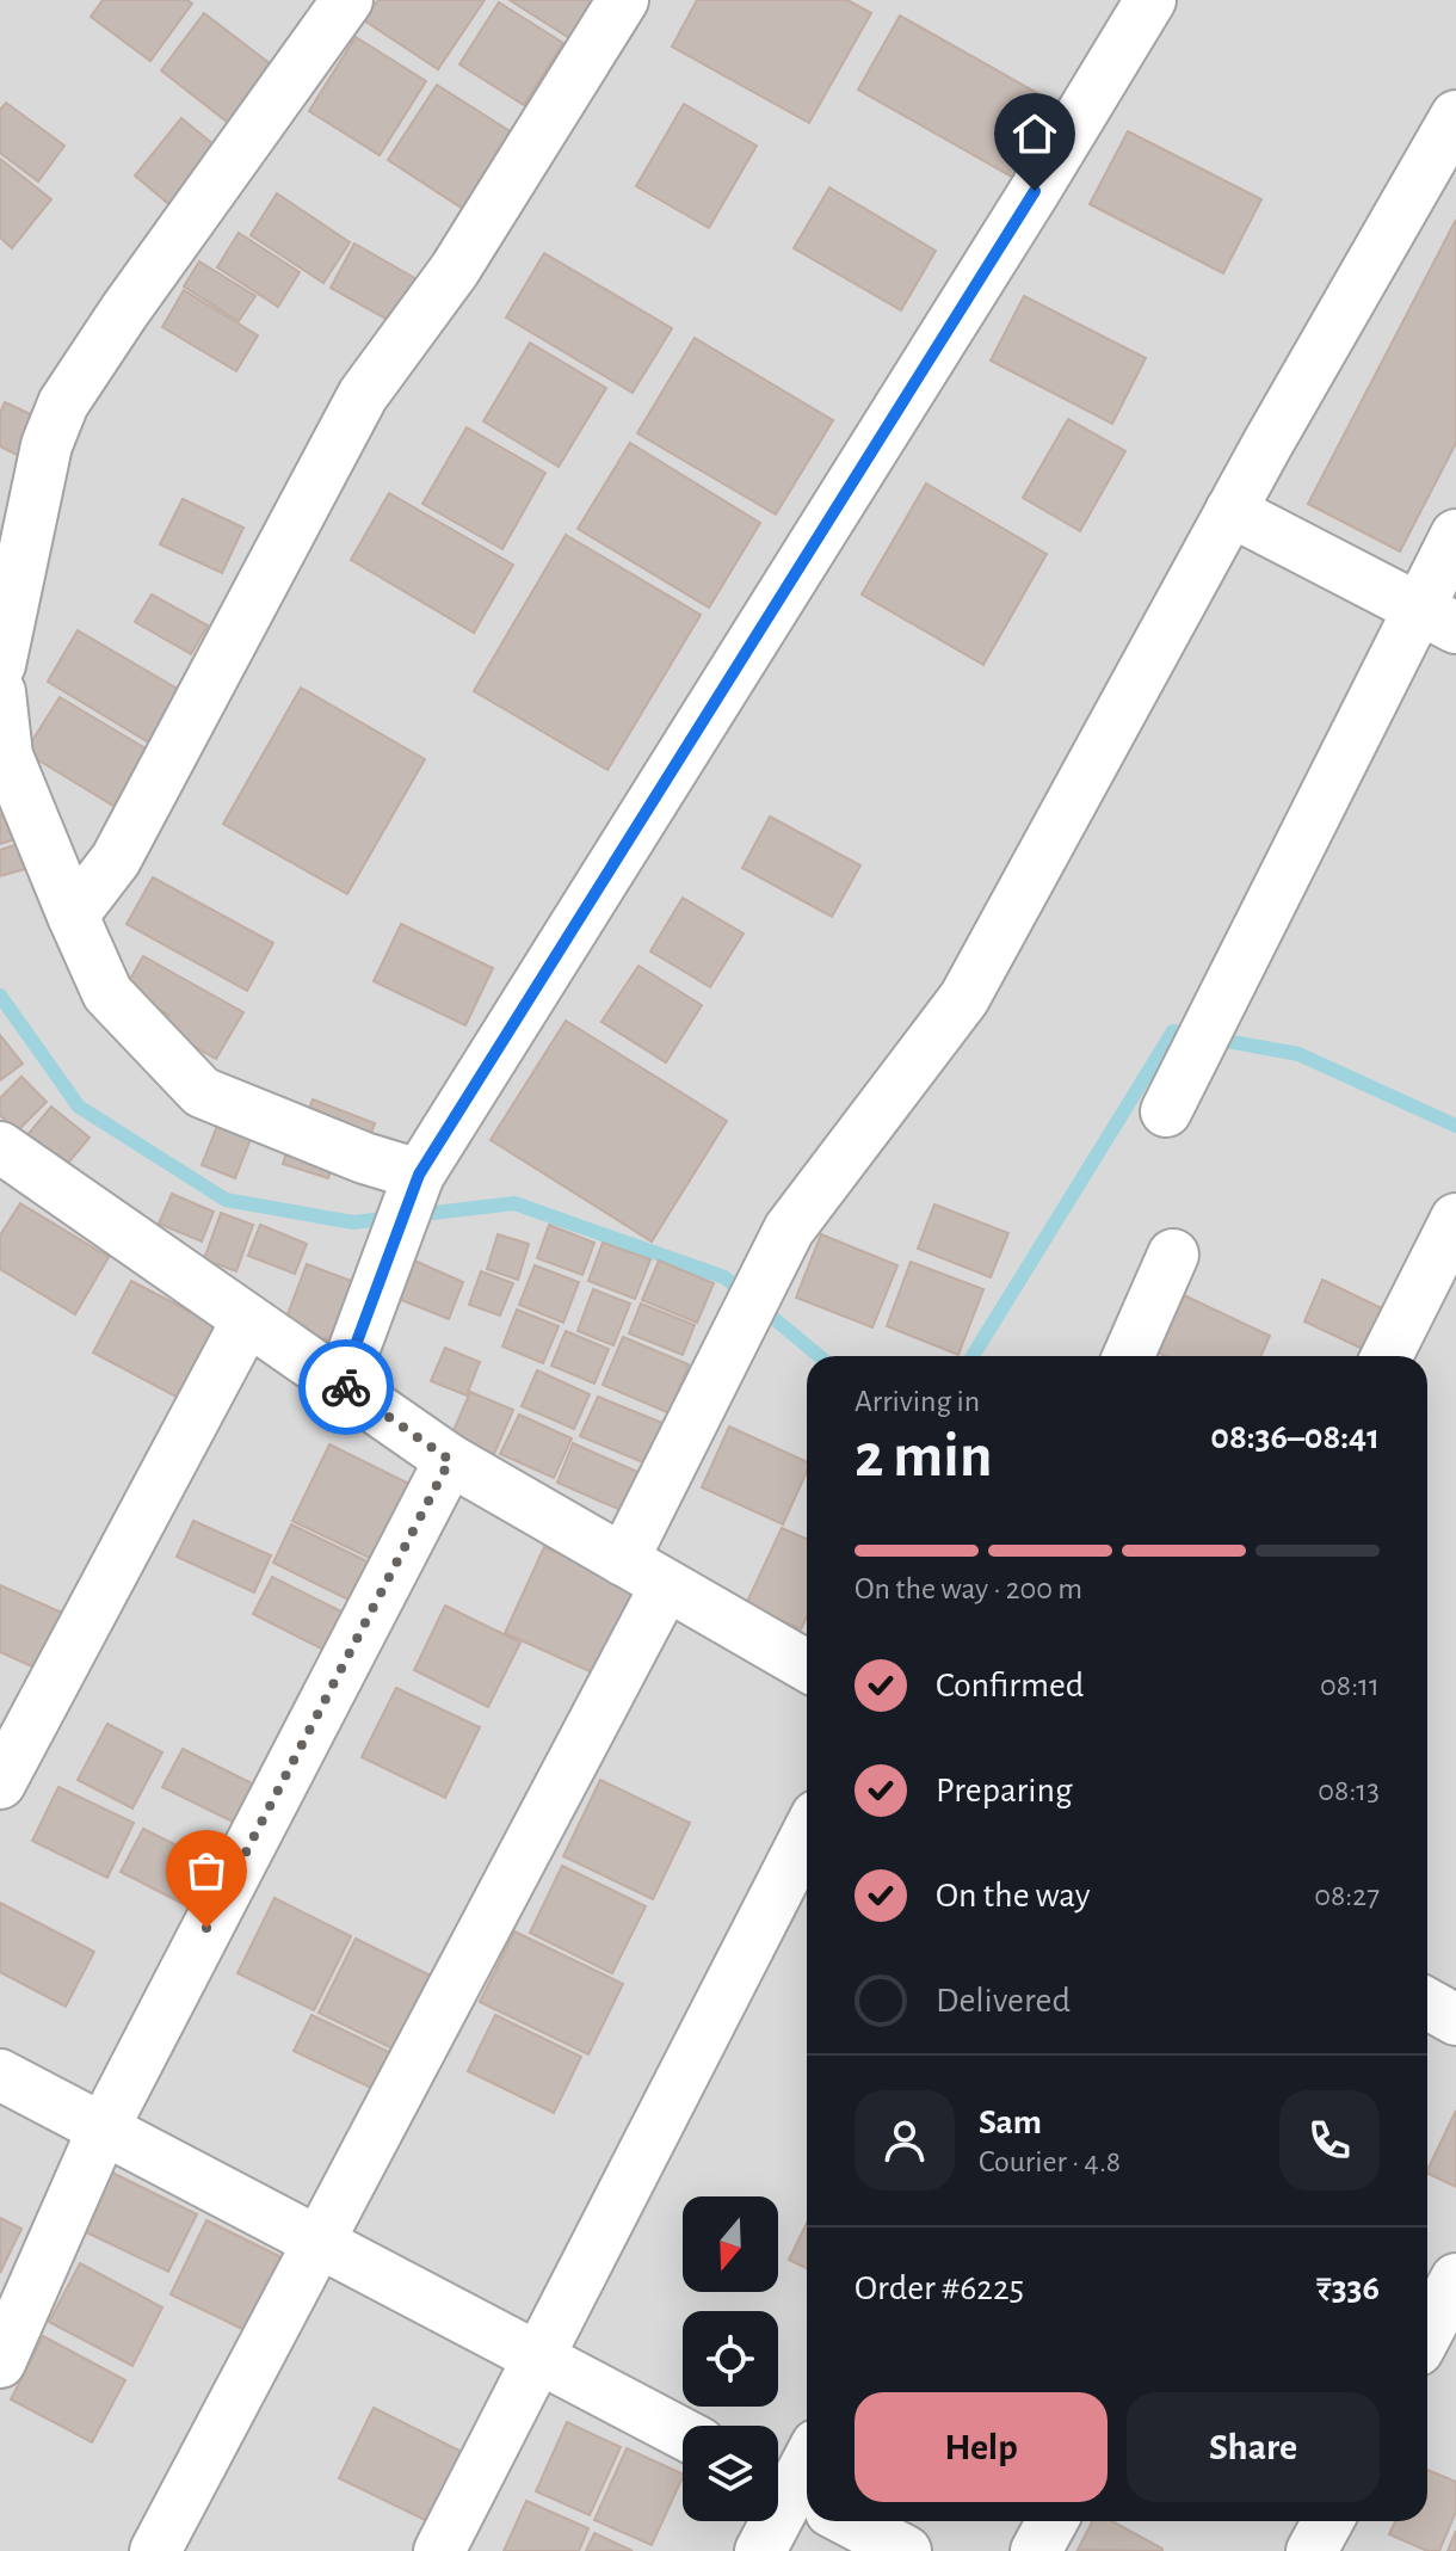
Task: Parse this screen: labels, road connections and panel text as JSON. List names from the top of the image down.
{
  "north": "bottom",
  "page": {
    "heading": ["2 min", "Arriving in", "08:36–08:41"],
    "panel": [
      "Sam",
      "Courier · 4.8",
      "Order #6225",
      "₹336"
    ],
    "bar": "On the way · 200 m",
    "list": [
      ["Confirmed", "08:11"],
      ["Preparing", "08:13"],
      ["On the way", "08:27"],
      "Delivered"
    ],
    "buttons": ["Help", "Share"]
  }
}
